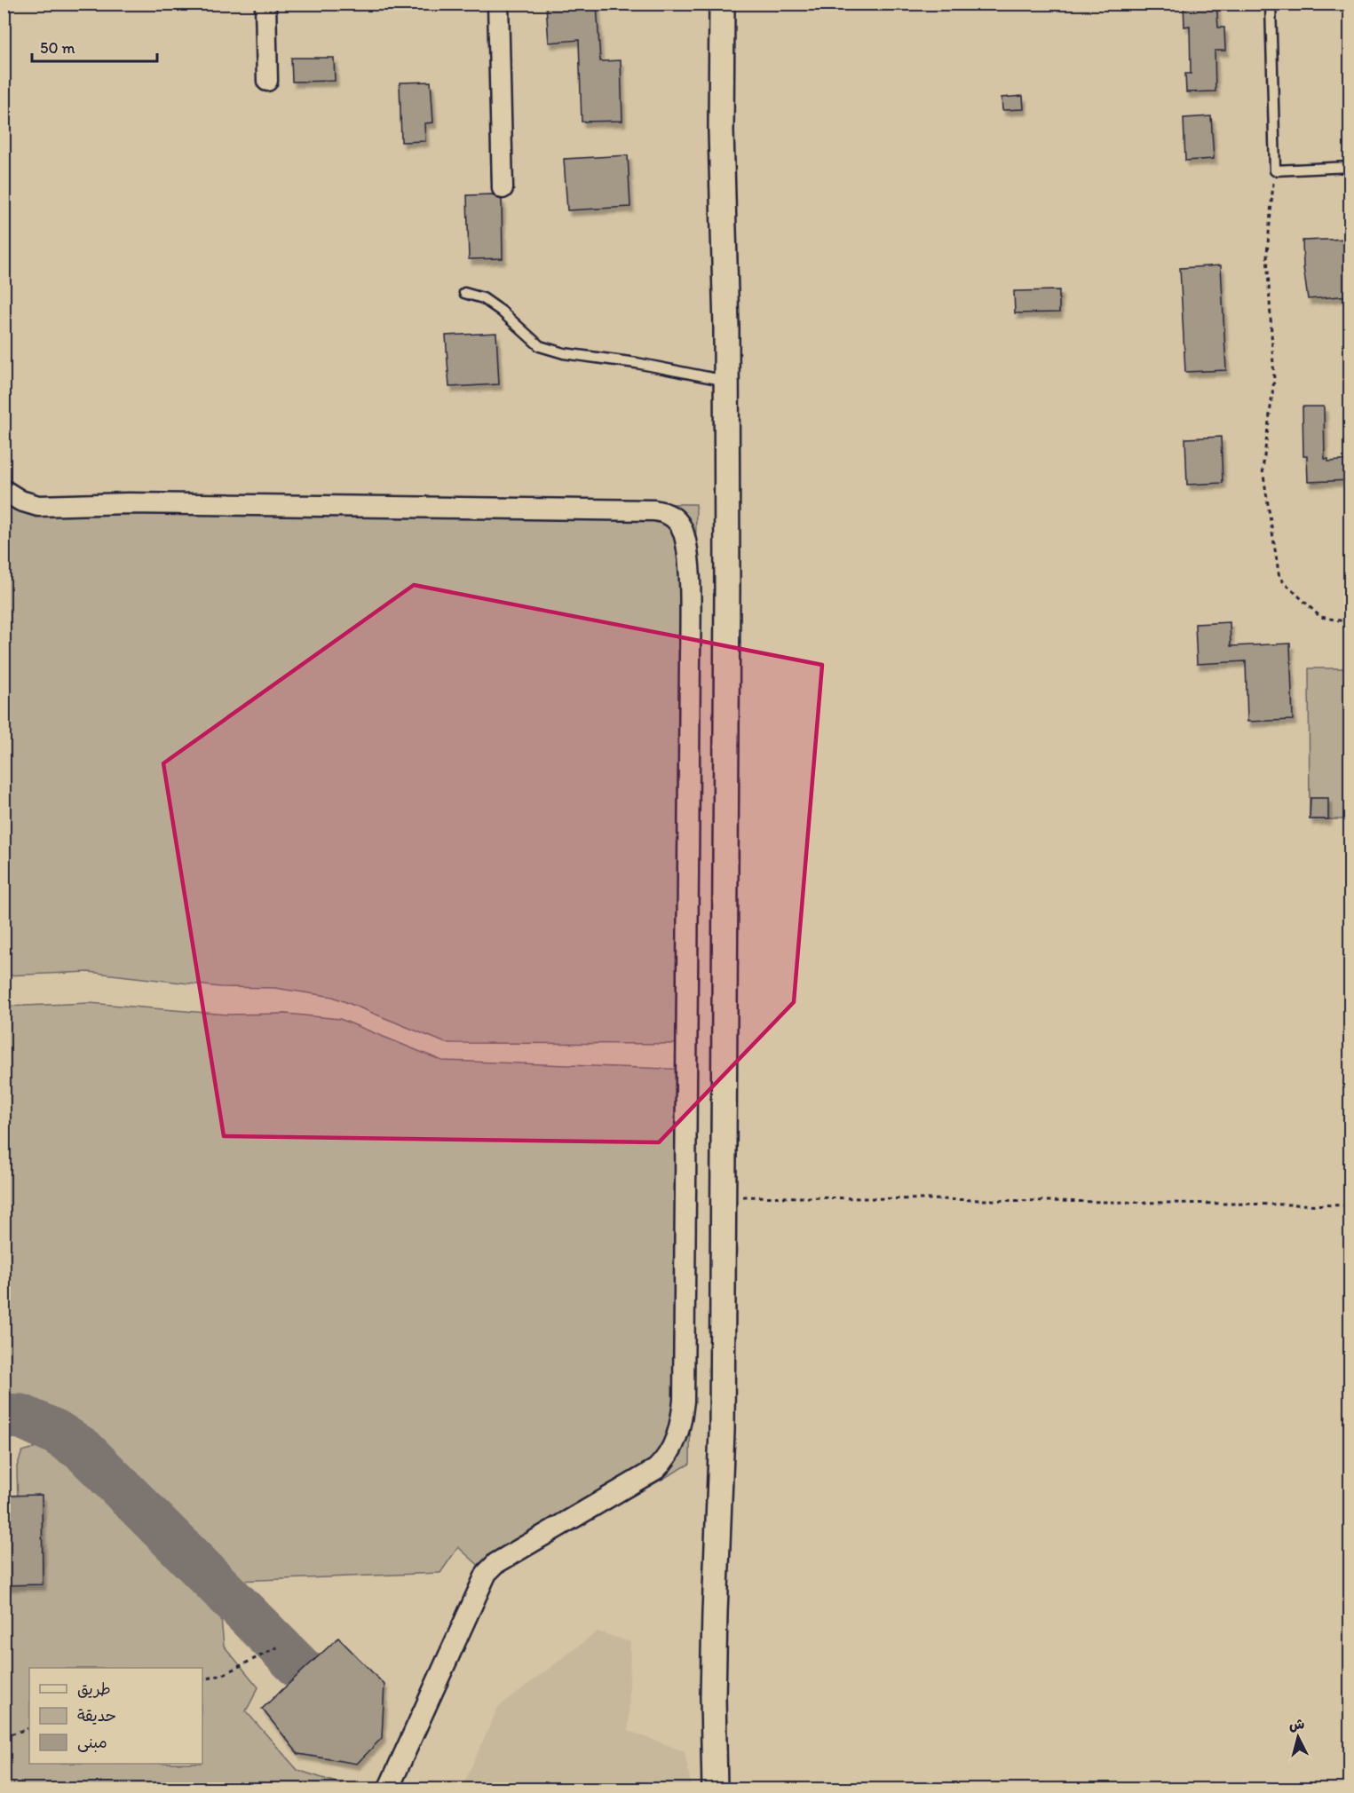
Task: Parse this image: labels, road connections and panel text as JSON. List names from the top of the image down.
{
  "legend": ["طريق", "حديقة", "مبنى"],
  "scale_bar": "50 m",
  "north": "top"
}
